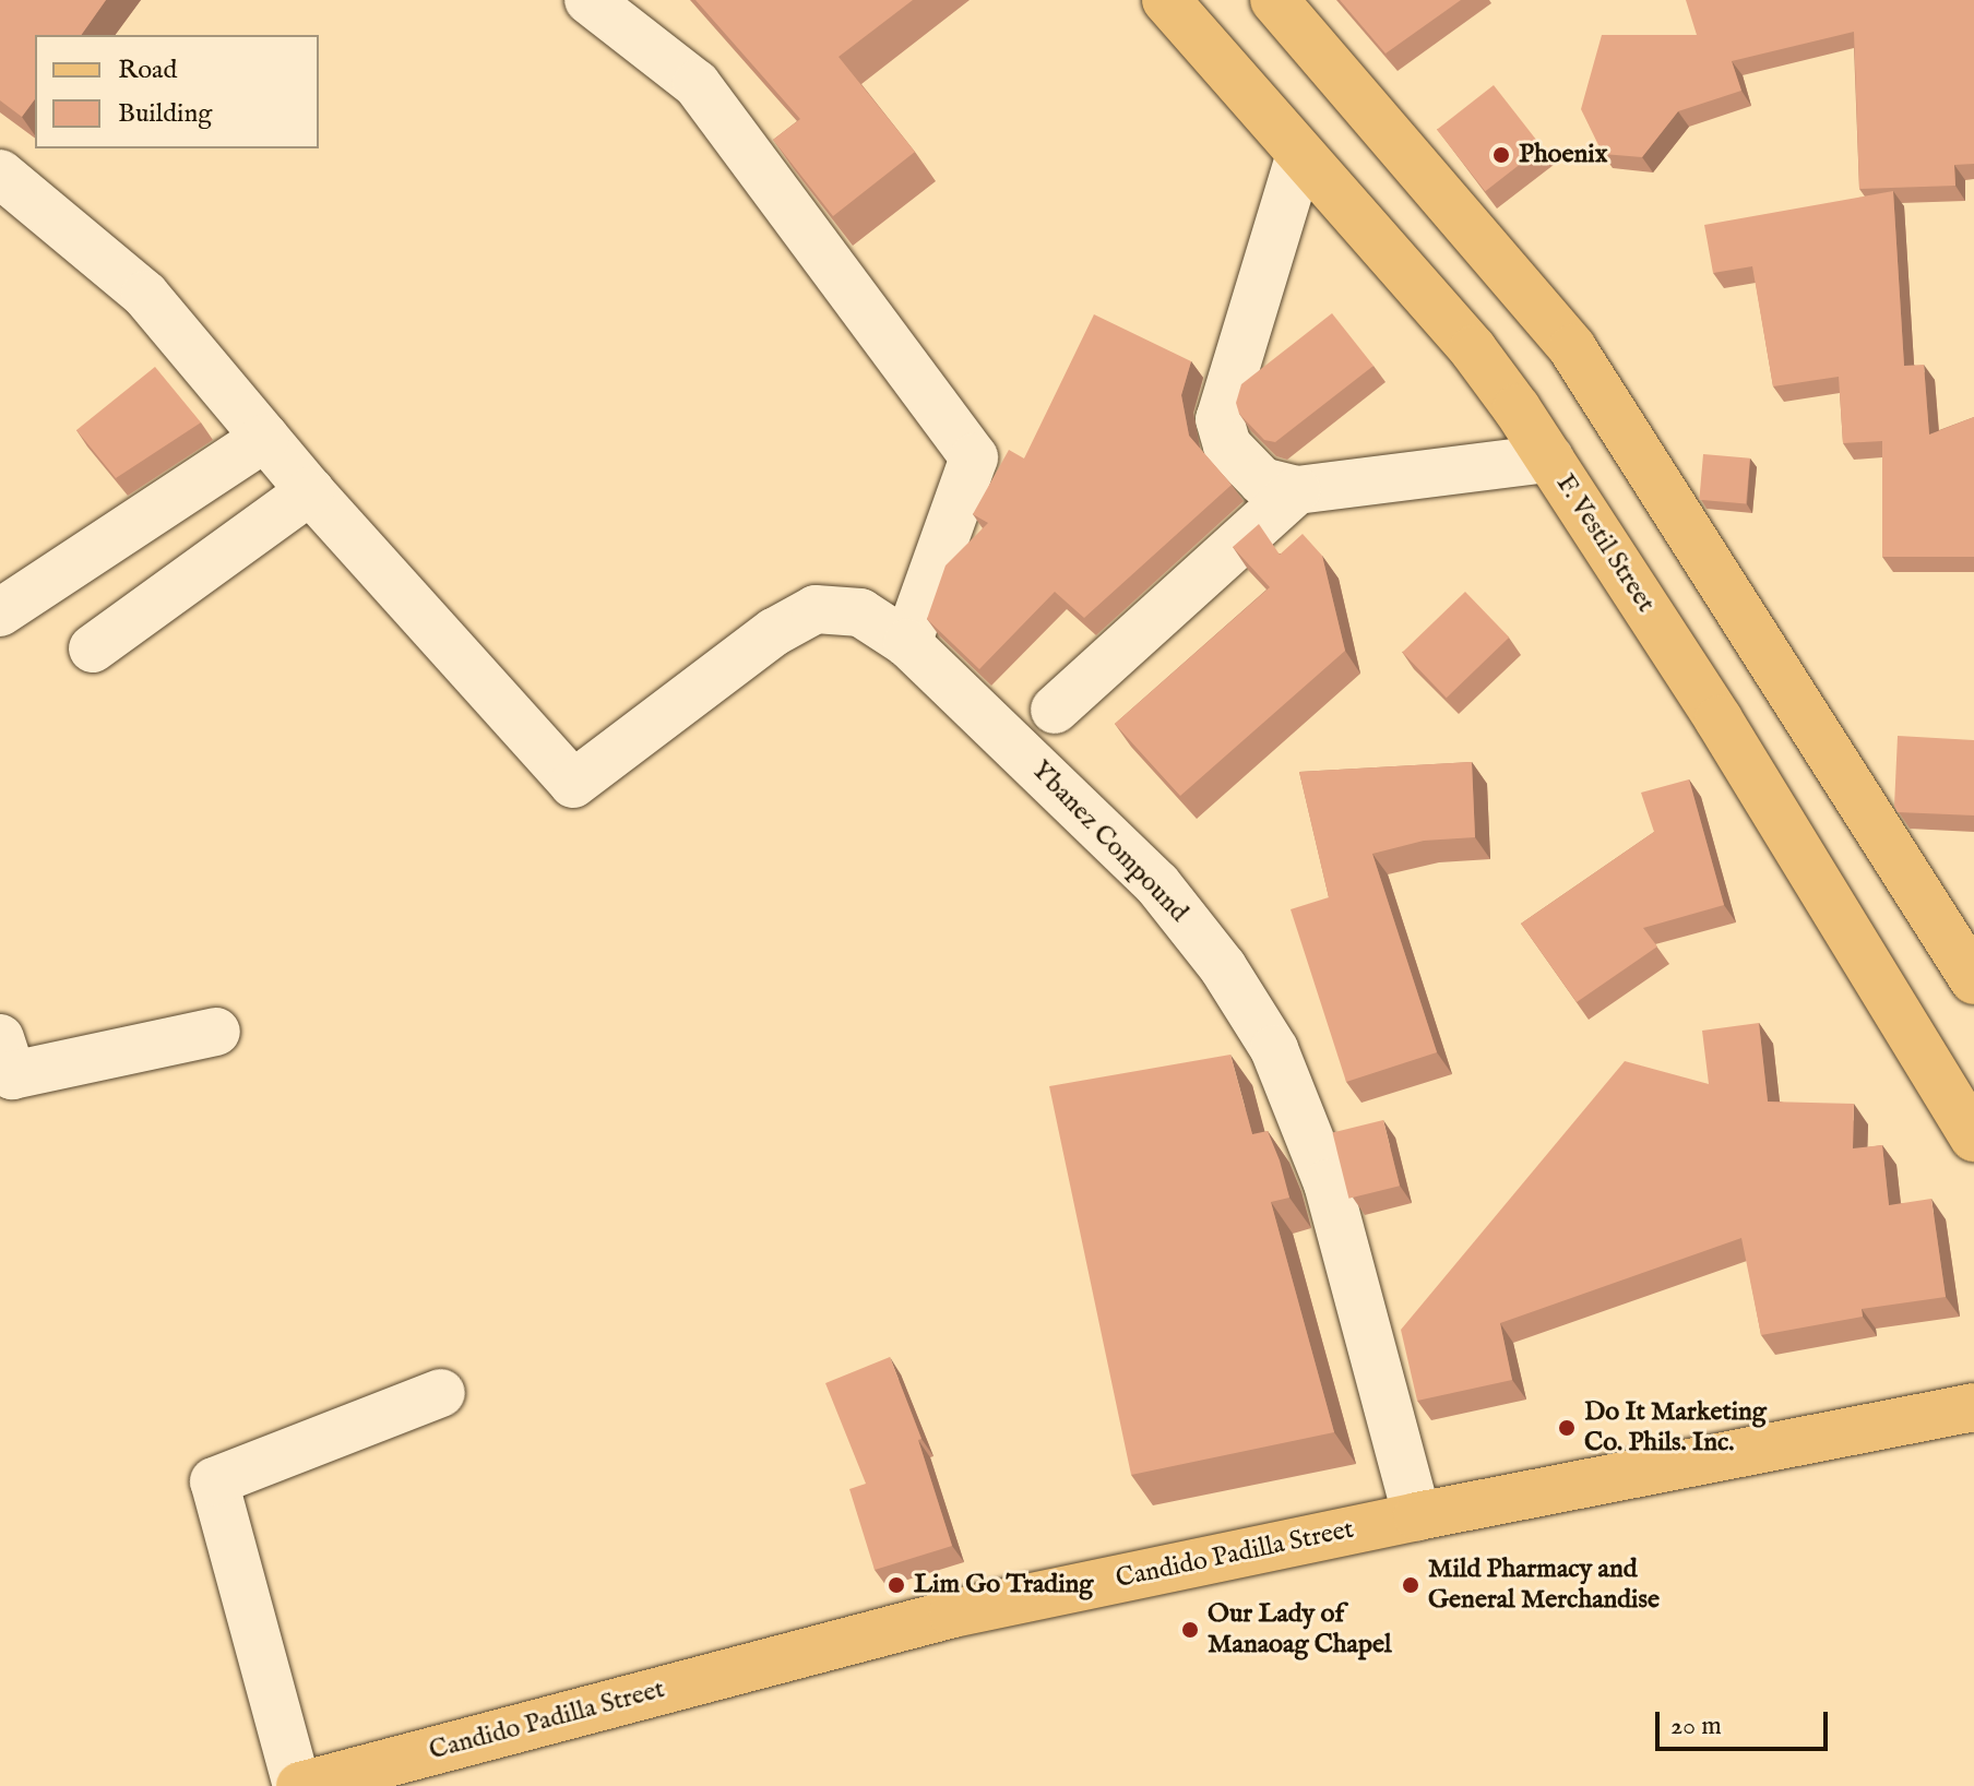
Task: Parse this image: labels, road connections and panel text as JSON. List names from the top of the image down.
{
  "streets": {
    "main road": ["F. Vestil Street", "Candido Padilla Street"],
    "street": ["Ybanez Compound"]
  },
  "crossings": [
    ["Ybanez Compound", "Candido Padilla Street"]
  ],
  "places": [
    "Phoenix",
    "Do It Marketing Co. Phils. Inc.",
    "Lim Go Trading",
    "Mild Pharmacy and General Merchandise",
    "Our Lady of Manaoag Chapel"
  ],
  "legend": ["Road", "Building"],
  "scale_bar": "20 m"
}
